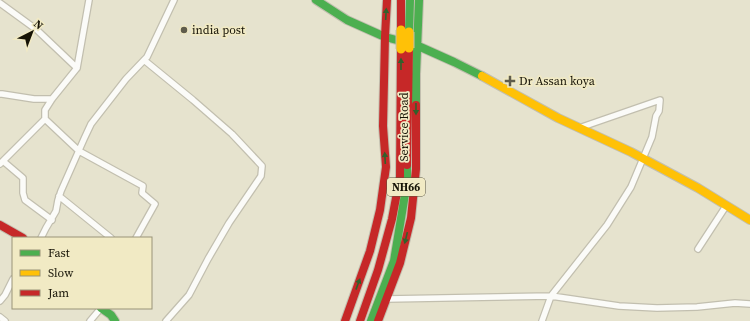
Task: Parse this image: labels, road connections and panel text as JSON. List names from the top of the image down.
{
  "streets": {
    "main road": ["Service Road", "NH66"]
  },
  "crossings": [
    ["Service Road", "NH66"]
  ],
  "places": {
    "other": ["india post"],
    "health": ["Dr Assan koya"]
  },
  "legend": ["Fast", "Slow", "Jam"],
  "north": "top right"
}
